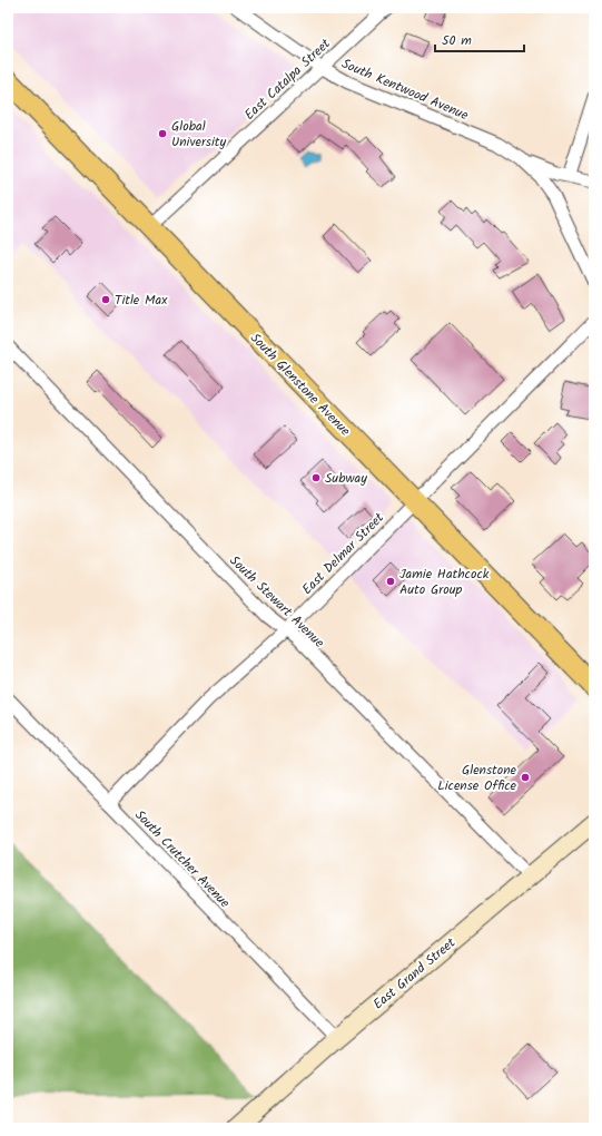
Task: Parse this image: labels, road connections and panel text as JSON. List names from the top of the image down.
{
  "streets": {
    "main road": ["South Glenstone Avenue", "East Grand Street"],
    "street": [
      "East Catalpa Street",
      "South Kentwood Avenue",
      "East Delmar Street",
      "South Stewart Avenue",
      "South Crutcher Avenue"
    ]
  },
  "crossings": [
    ["East Catalpa Street", "South Kentwood Avenue"],
    ["East Catalpa Street", "South Glenstone Avenue"],
    ["South Glenstone Avenue", "East Delmar Street"],
    ["East Delmar Street", "South Stewart Avenue"],
    ["East Delmar Street", "South Crutcher Avenue"],
    ["South Stewart Avenue", "East Grand Street"],
    ["South Crutcher Avenue", "East Grand Street"]
  ],
  "places": [
    "Global University",
    "Title Max",
    "Subway",
    "Jamie Hathcock Auto Group",
    "Glenstone License Office"
  ],
  "scale_bar": "50 m"
}
